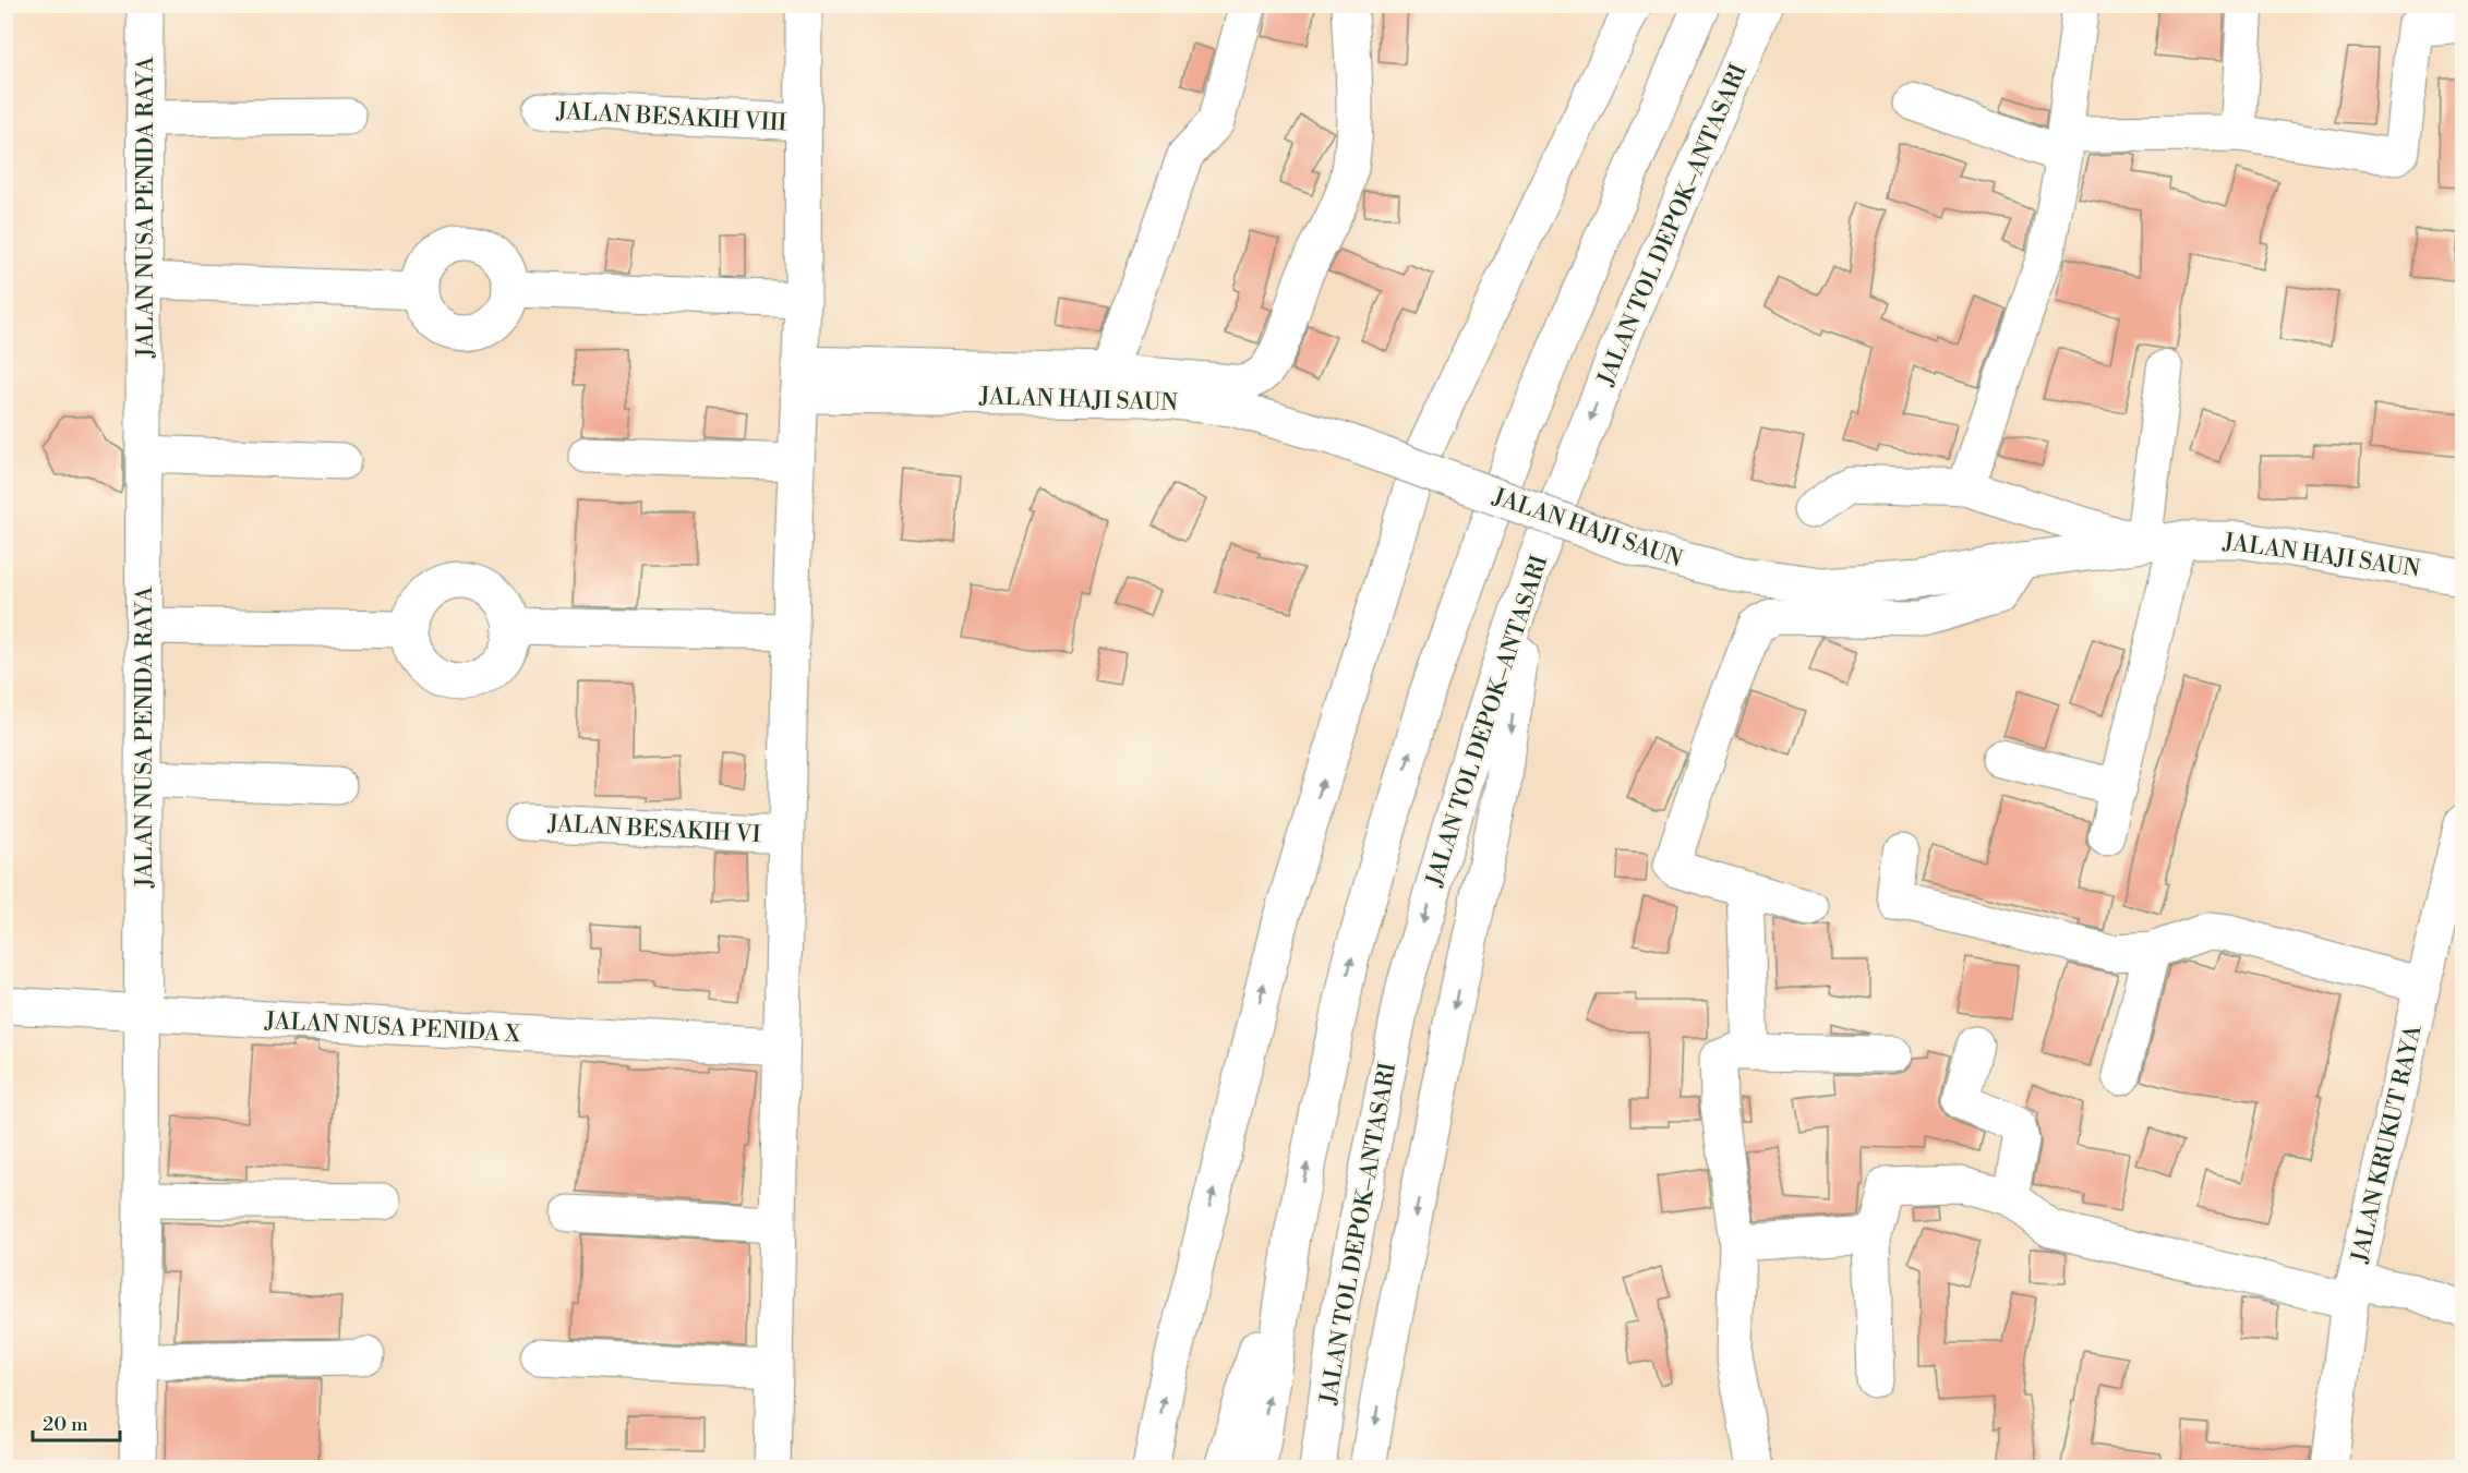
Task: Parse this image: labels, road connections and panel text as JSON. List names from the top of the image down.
{
  "streets": {
    "main road": [
      "JALAN BESAKIH VIII",
      "JALAN NUSA PENIDA RAYA",
      "JALAN TOL DEPOK–ANTASARI",
      "JALAN HAJI SAUN",
      "JALAN BESAKIH VI",
      "JALAN NUSA PENIDA X",
      "JALAN KRUKUT RAYA"
    ]
  },
  "crossings": [
    ["JALAN NUSA PENIDA RAYA", "JALAN NUSA PENIDA X"]
  ],
  "scale_bar": "20 m"
}
